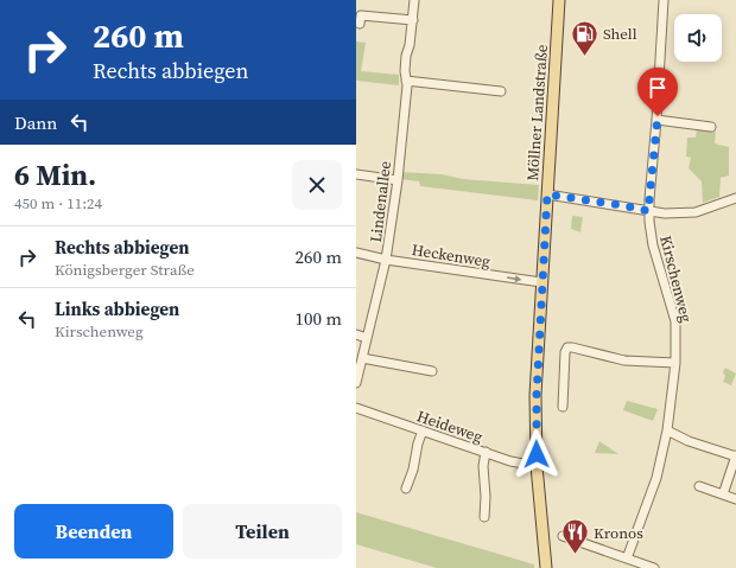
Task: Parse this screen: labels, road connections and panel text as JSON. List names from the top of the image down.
{
  "streets": {
    "main road": ["Möllner Landstraße"],
    "street": [
      "Lindenallee",
      "Heckenweg",
      "Kirschenweg",
      "Heideweg"
    ]
  },
  "crossings": [
    ["Möllner Landstraße", "Heckenweg"],
    ["Möllner Landstraße", "Heideweg"],
    ["Lindenallee", "Heckenweg"]
  ],
  "one_way": ["Heckenweg"],
  "places": {
    "fuel station": ["Shell"],
    "restaurant": ["Kronos"]
  },
  "page": {
    "turn": ["260 m", "Rechts abbiegen"],
    "then": "Dann",
    "heading": ["6 Min.", "450 m · 11:24"],
    "list": [
      {
        "name": "Rechts abbiegen",
        "note": "Königsberger Straße",
        "value": "260 m"
      },
      {
        "name": "Links abbiegen",
        "note": "Kirschenweg",
        "value": "100 m"
      }
    ],
    "buttons": ["Beenden", "Teilen"]
  }
}
